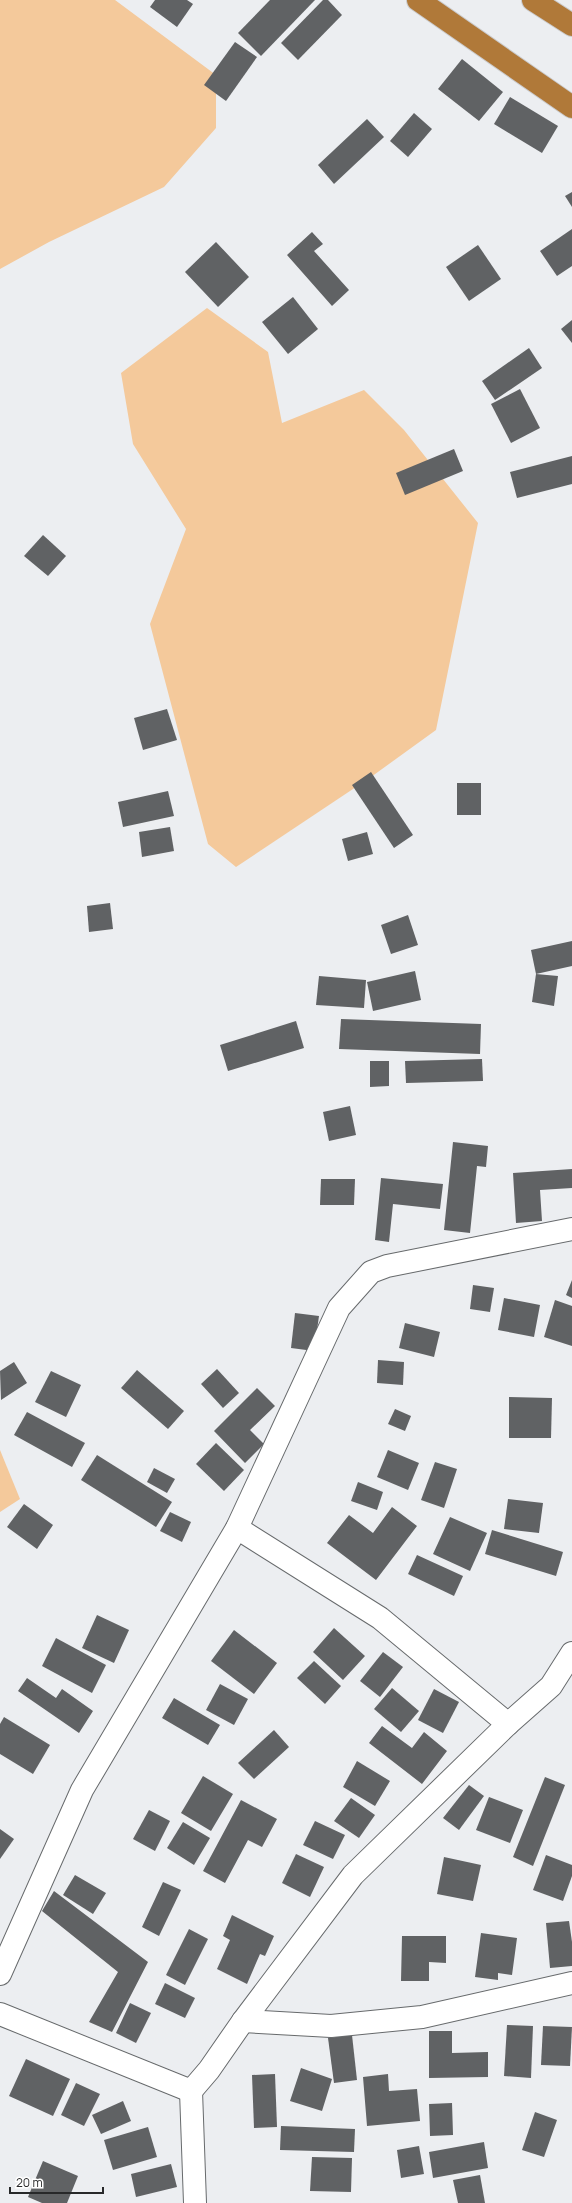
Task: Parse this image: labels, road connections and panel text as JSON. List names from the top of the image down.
{
  "scale_bar": "20 m"
}
